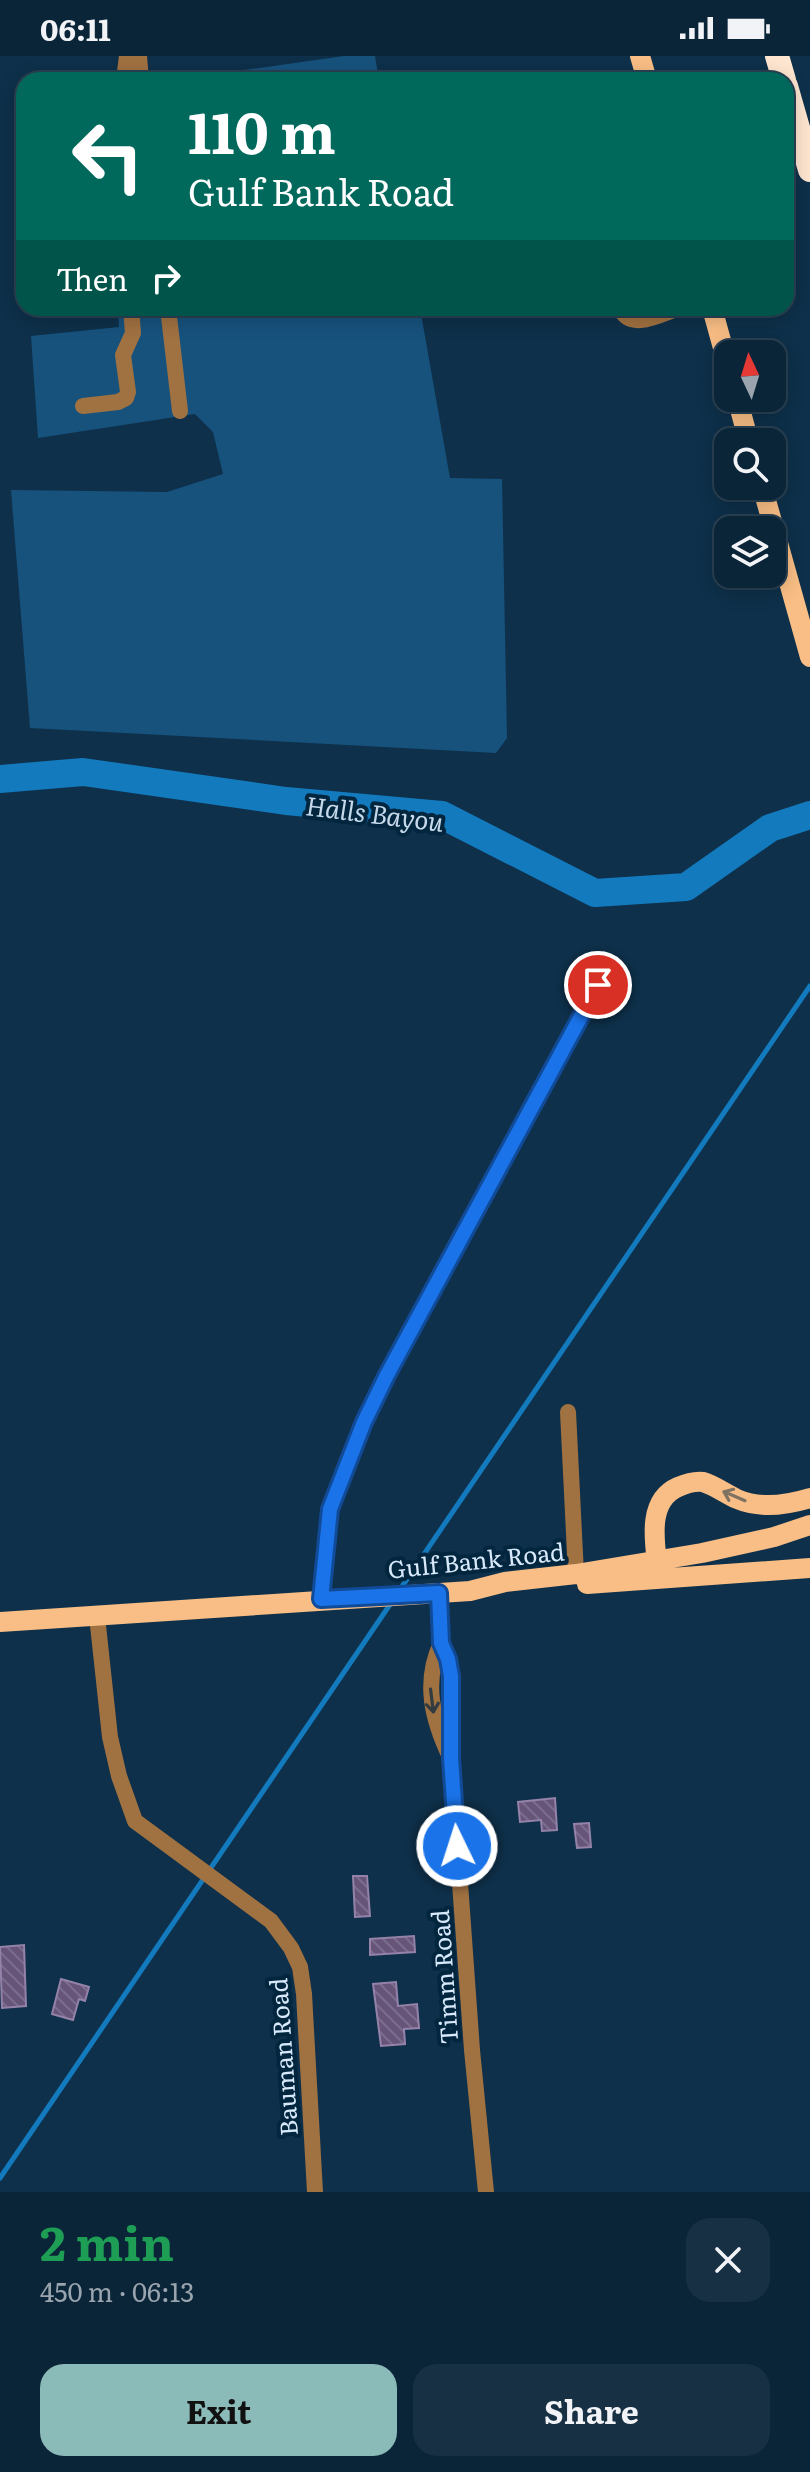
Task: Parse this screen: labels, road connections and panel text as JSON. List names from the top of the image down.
{
  "streets": {
    "main road": ["Gulf Bank Road"],
    "street": ["Timm Road", "Bauman Road"]
  },
  "crossings": [
    ["Gulf Bank Road", "Timm Road"],
    ["Gulf Bank Road", "Bauman Road"]
  ],
  "water": ["Halls Bayou"],
  "north": "top",
  "page": {
    "status": "06:11",
    "turn": ["110 m", "Gulf Bank Road"],
    "then": "Then",
    "heading": ["2 min", "450 m · 06:13"],
    "buttons": ["Exit", "Share"]
  }
}
